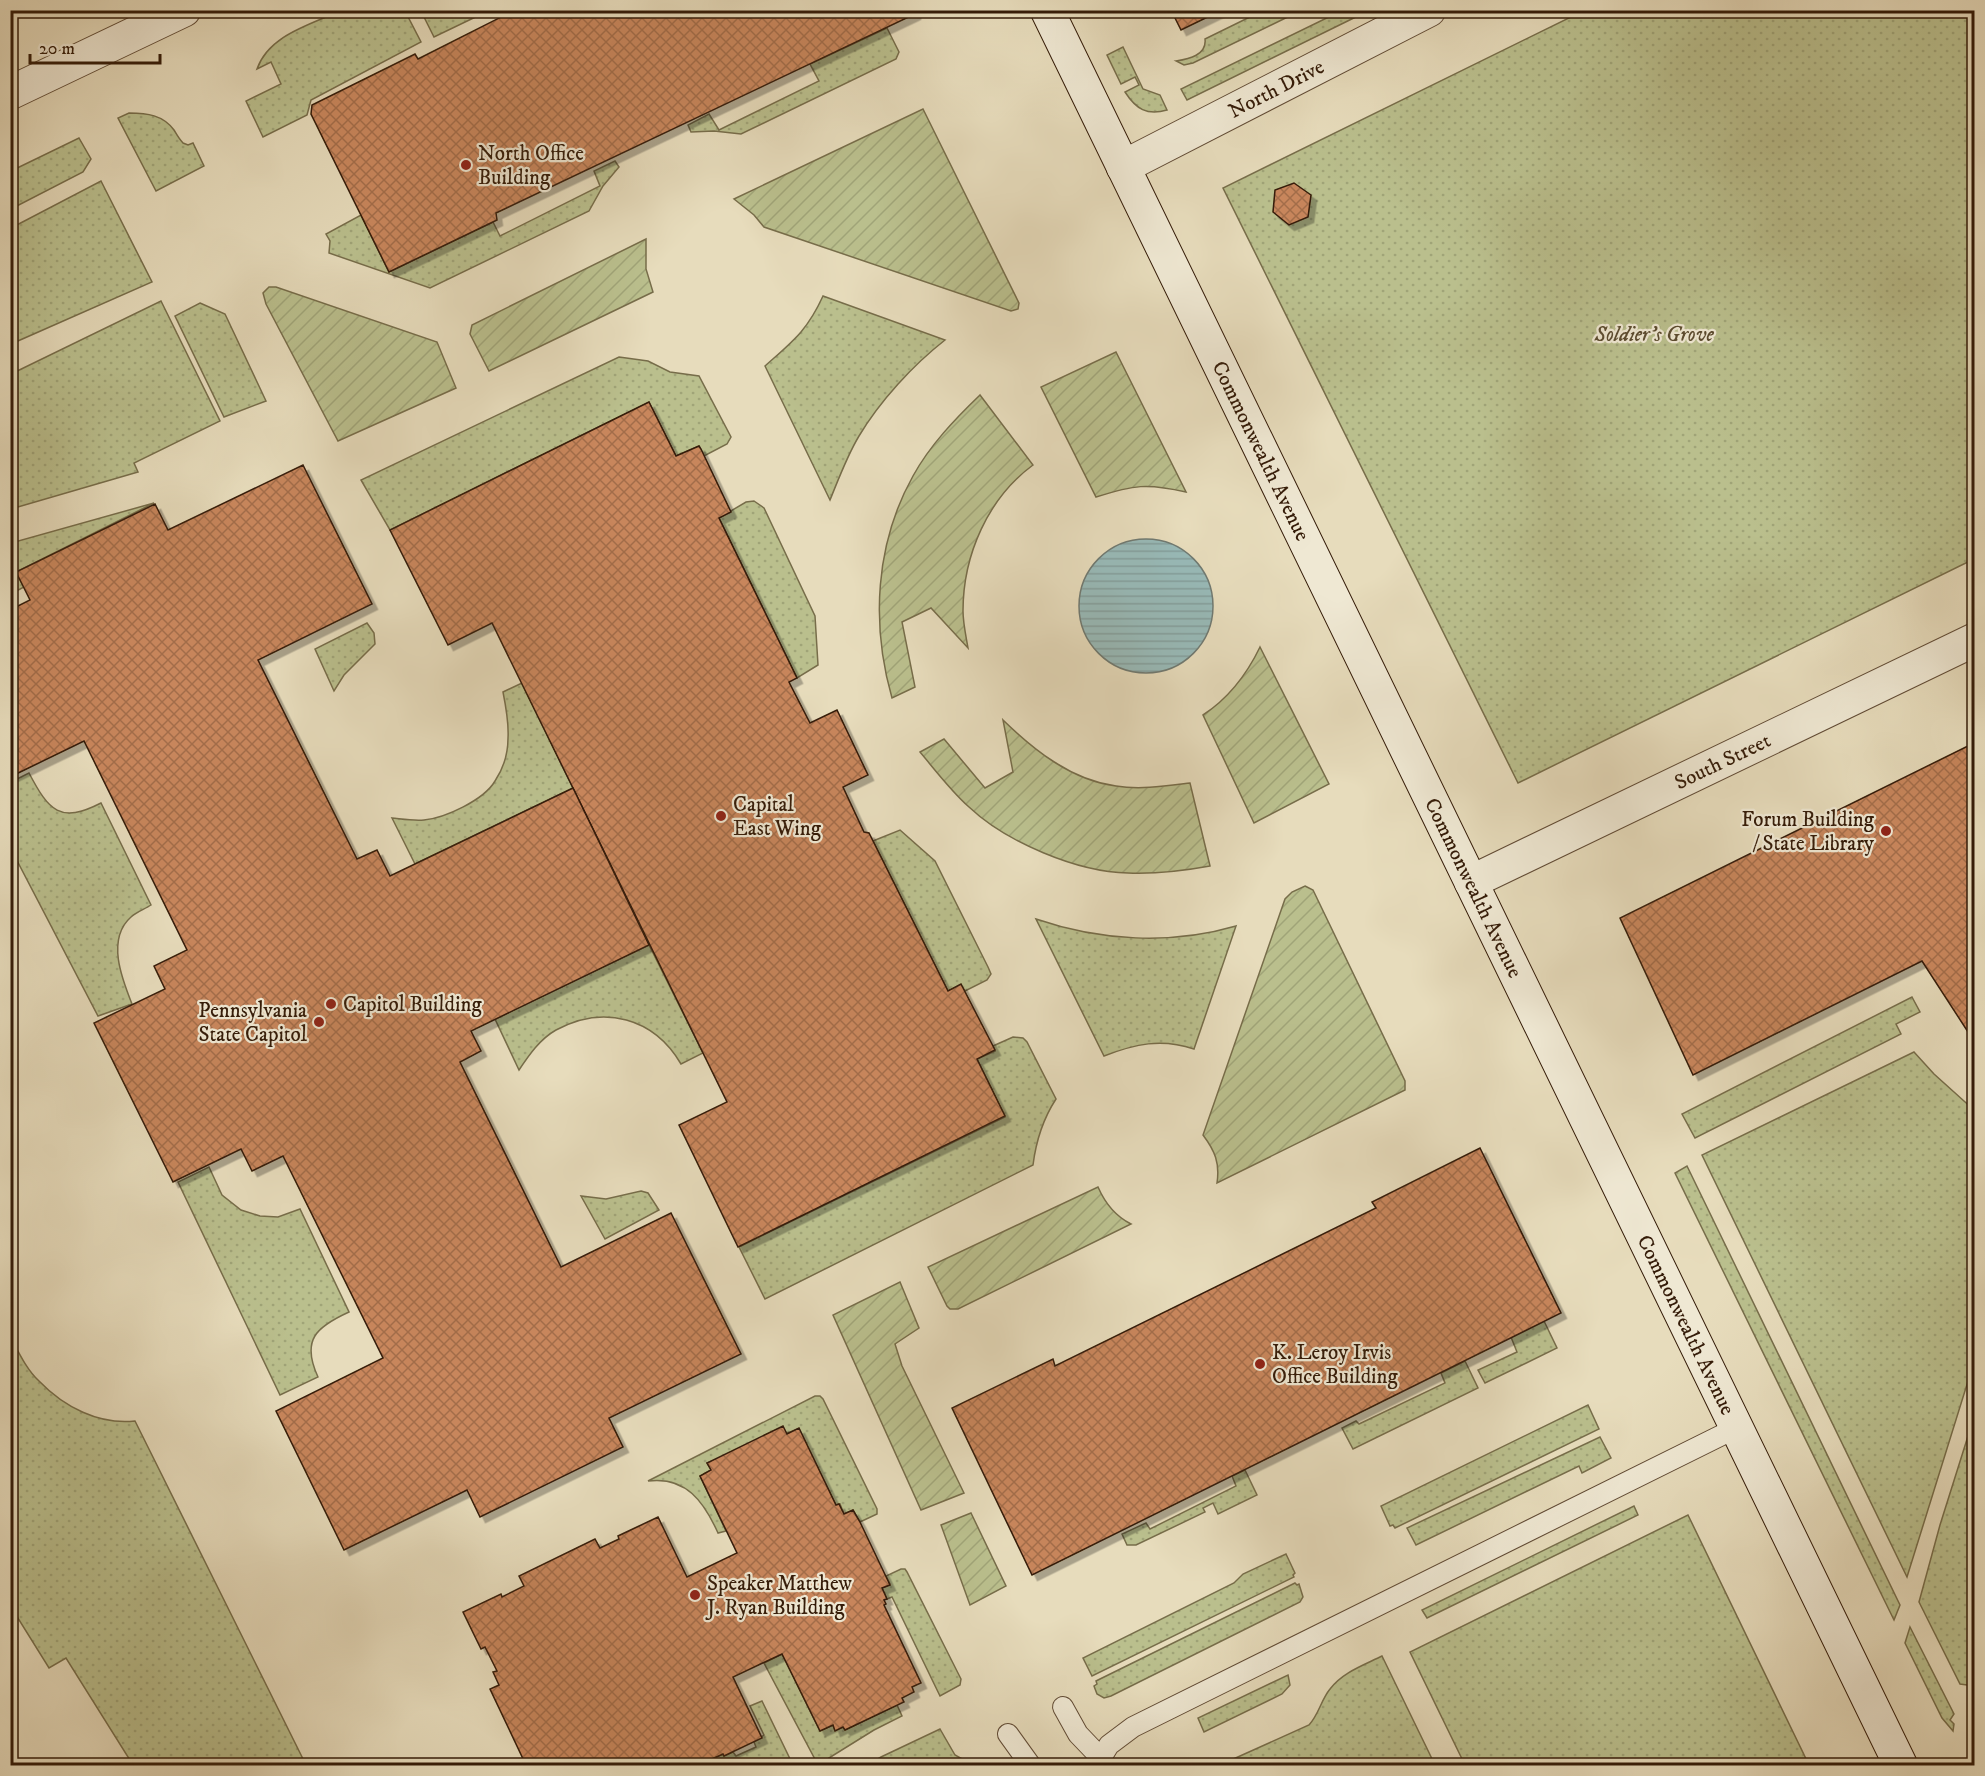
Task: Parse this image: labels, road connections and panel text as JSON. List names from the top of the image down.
{
  "streets": {
    "street": ["North Drive", "Commonwealth Avenue", "South Street"]
  },
  "crossings": [
    ["North Drive", "Commonwealth Avenue"],
    ["Commonwealth Avenue", "South Street"]
  ],
  "parks": ["Soldier's Grove"],
  "places": [
    "North Office Building",
    "Capital East Wing",
    "Forum Building / State Library",
    "Capitol Building",
    "Pennsylvania State Capitol",
    "K. Leroy Irvis Office Building",
    "Speaker Matthew J. Ryan Building"
  ],
  "scale_bar": "20 m"
}
